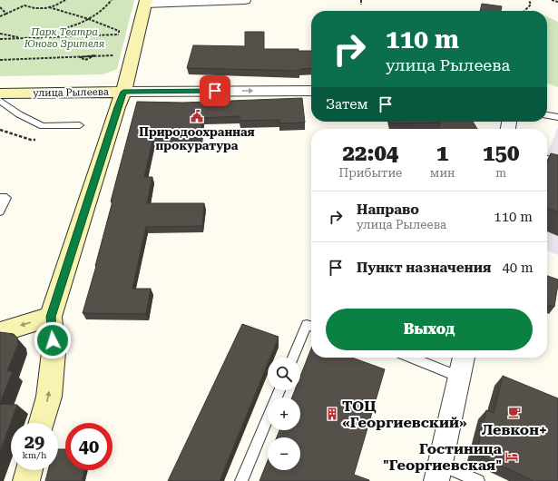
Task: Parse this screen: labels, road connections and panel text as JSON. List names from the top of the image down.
{
  "streets": {
    "street": ["улица Рылеева"]
  },
  "parks": ["Парк Театра Юного Зрителя"],
  "places": {
    "public building": ["Природоохранная прокуратура"],
    "cafe": ["Левкон+"],
    "building": ["ТОЦ «Георгиевский»"],
    "hotel": ["Гостиница \"Георгиевская\""]
  },
  "page": {
    "turn": ["110 m", "улица Рылеева"],
    "then": "Затем",
    "eta": [
      "22:04",
      "Прибытие",
      "1",
      "мин",
      "150",
      "m"
    ],
    "list": [
      {
        "name": "Направо",
        "note": "улица Рылеева",
        "value": "110 m"
      },
      {
        "name": "Пункт назначения",
        "value": "40 m"
      }
    ],
    "buttons": "Выход",
    "map_buttons": ["+", "−"],
    "speed": "29 km/h",
    "limit": "40"
  }
}
